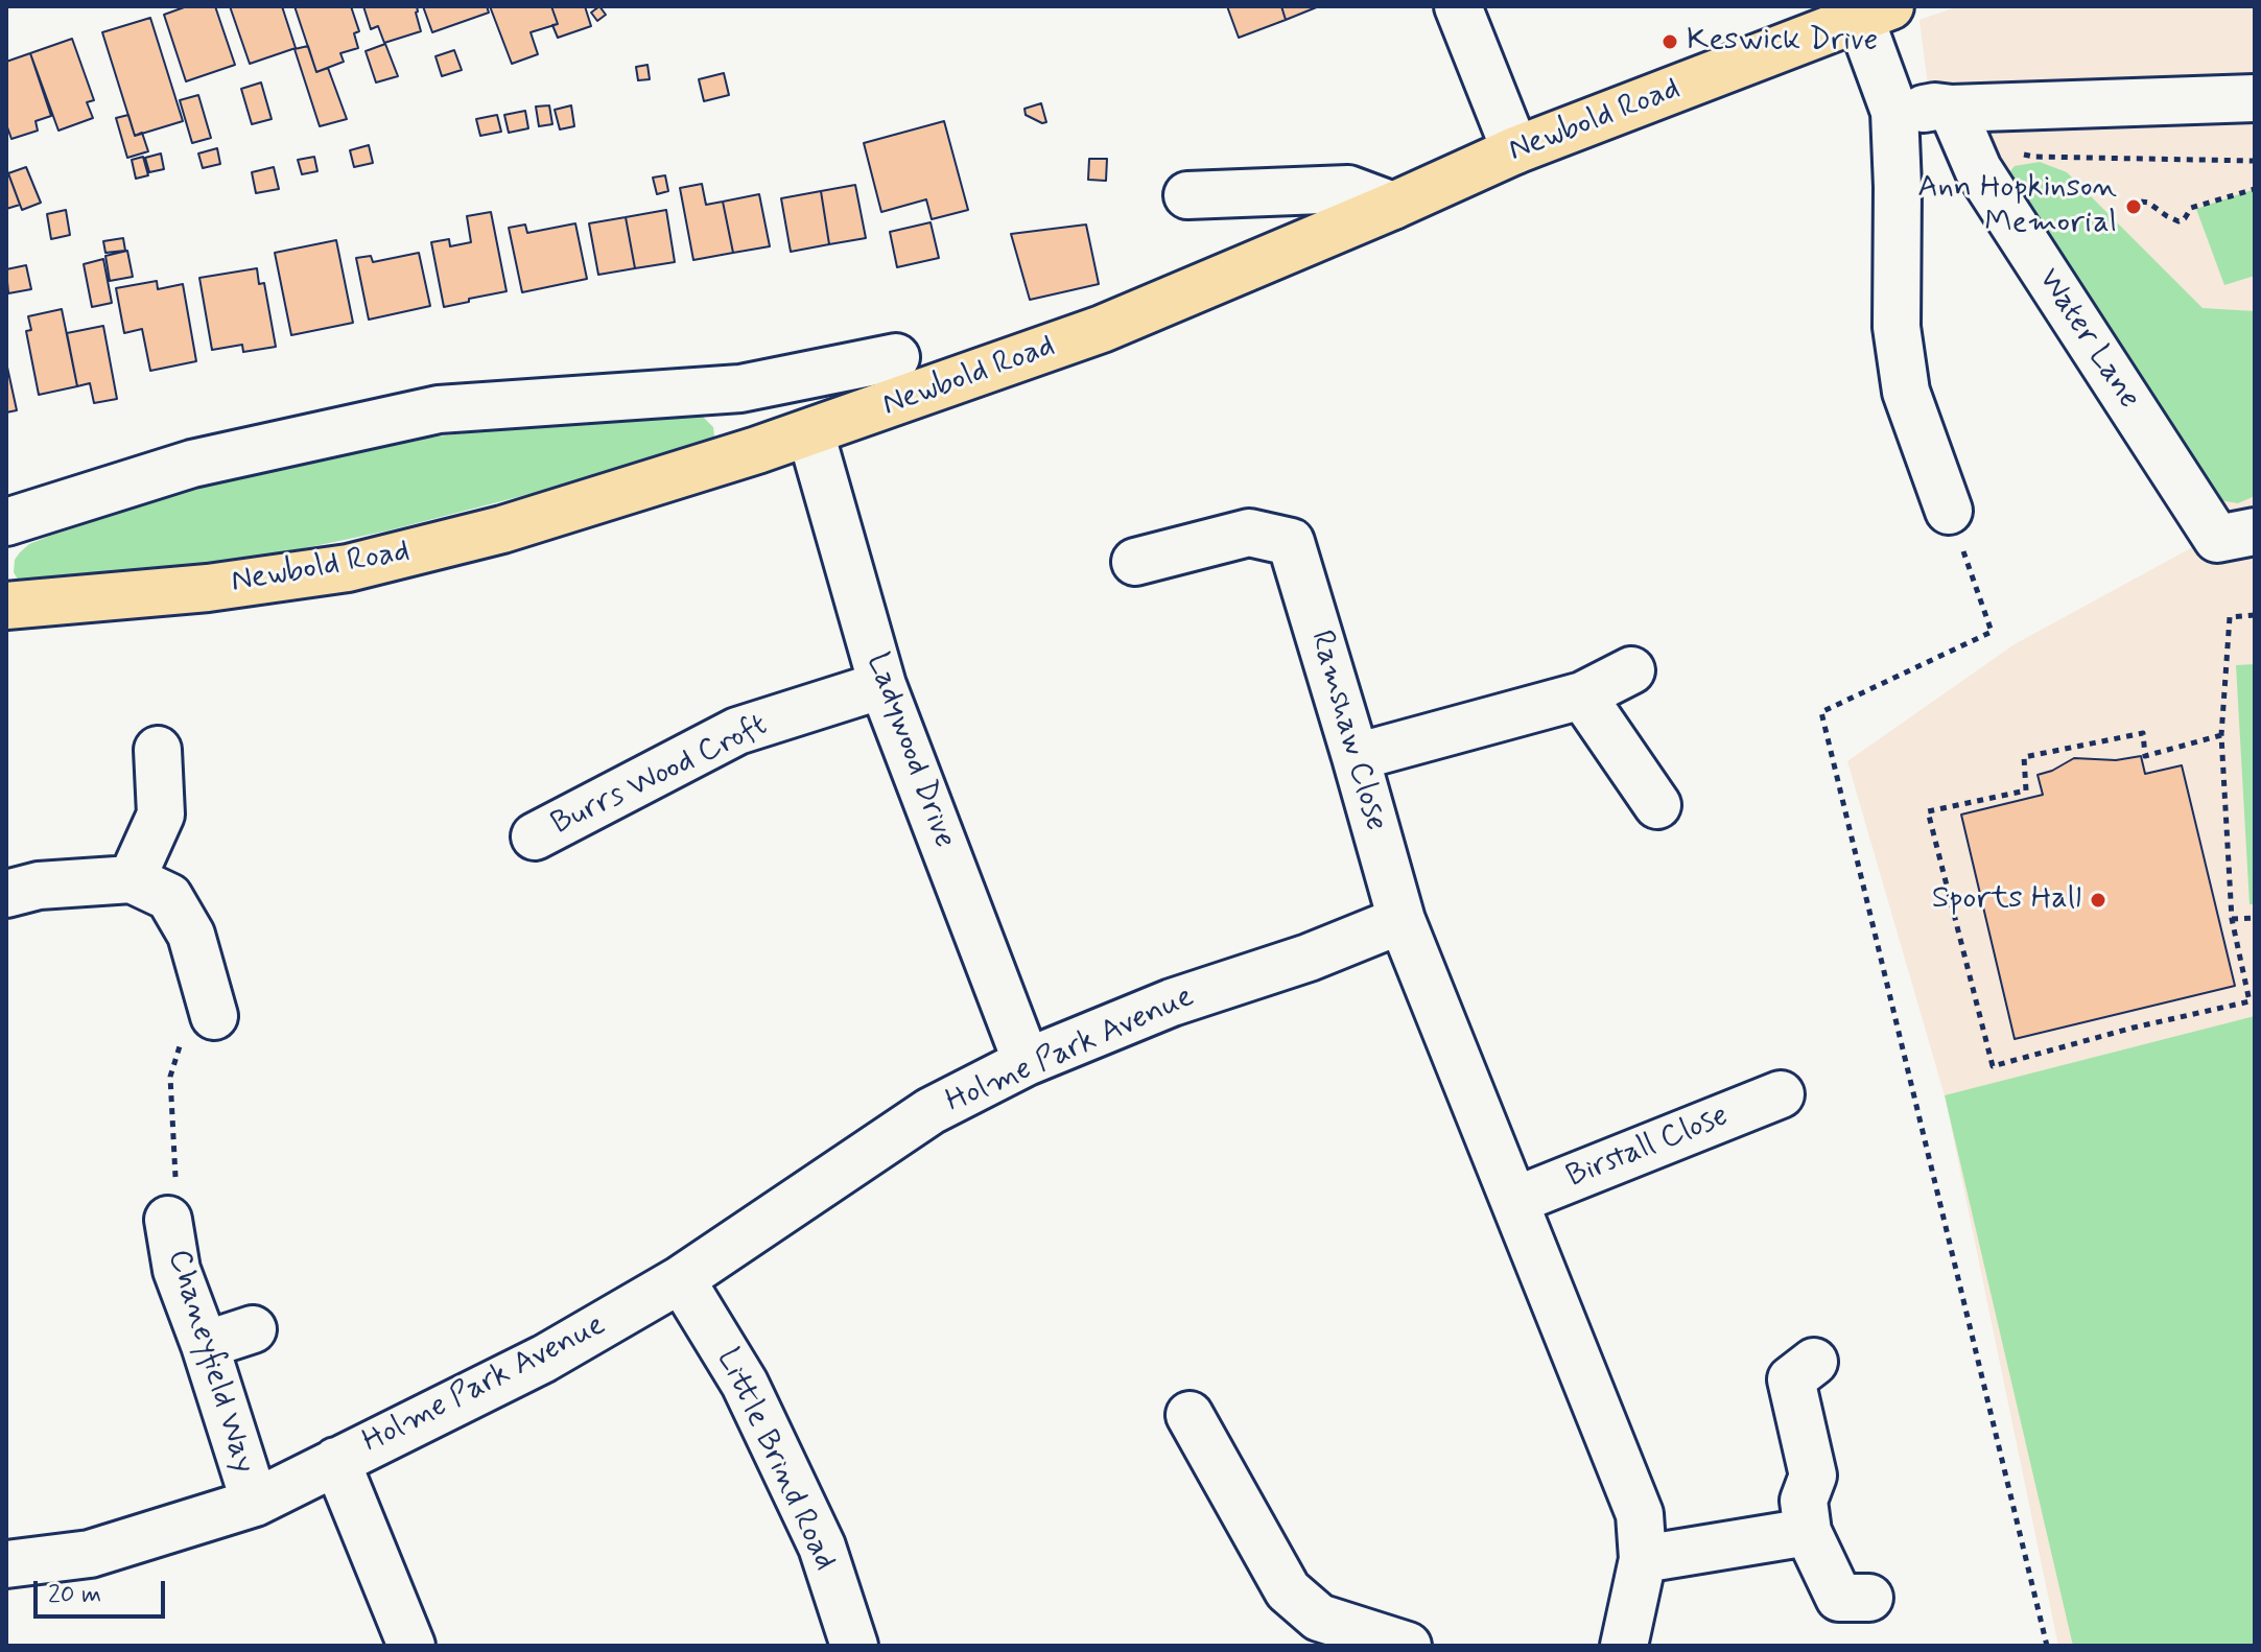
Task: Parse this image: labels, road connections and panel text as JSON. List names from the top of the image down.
{
  "streets": {
    "main road": ["Newbold Road"],
    "street": [
      "Water Lane",
      "Ramshaw Close",
      "Ladywood Drive",
      "Burrs Wood Croft",
      "Holme Park Avenue",
      "Birstall Close",
      "Chaneyfield Way",
      "Little Brind Road"
    ]
  },
  "crossings": [
    ["Newbold Road", "Ladywood Drive"],
    ["Ramshaw Close", "Holme Park Avenue"],
    ["Ladywood Drive", "Burrs Wood Croft"],
    ["Ladywood Drive", "Holme Park Avenue"],
    ["Holme Park Avenue", "Chaneyfield Way"],
    ["Holme Park Avenue", "Little Brind Road"]
  ],
  "places": ["Keswick Drive", "Ann Hopkinson Memorial", "Sports Hall"],
  "scale_bar": "20 m"
}
